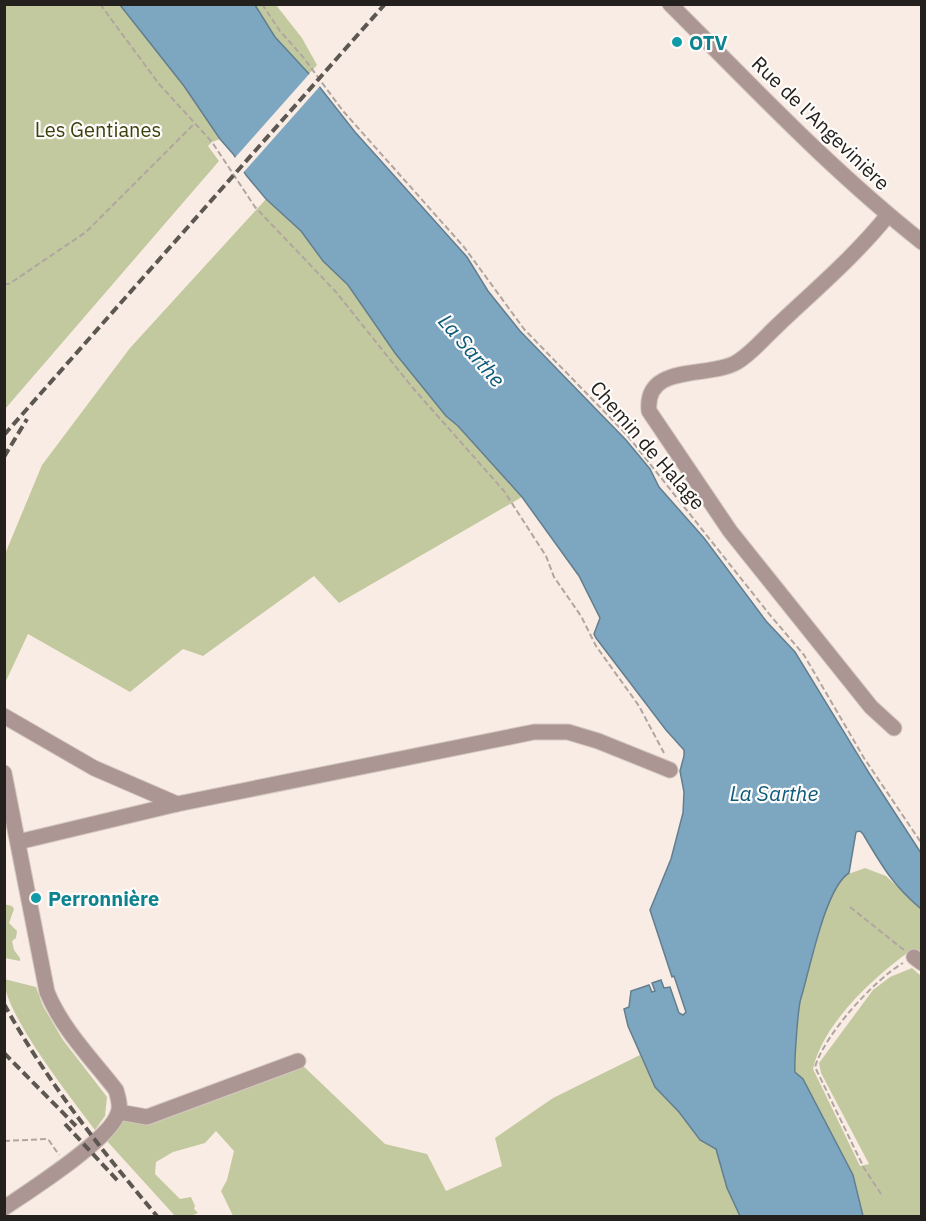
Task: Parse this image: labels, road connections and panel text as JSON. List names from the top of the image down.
{
  "streets": {
    "street": ["Rue de l'Angevinière"],
    "path": ["Chemin de Halage"]
  },
  "water": ["La Sarthe"],
  "parks": ["Les Gentianes"],
  "places": ["OTV", "Perronnière"]
}
